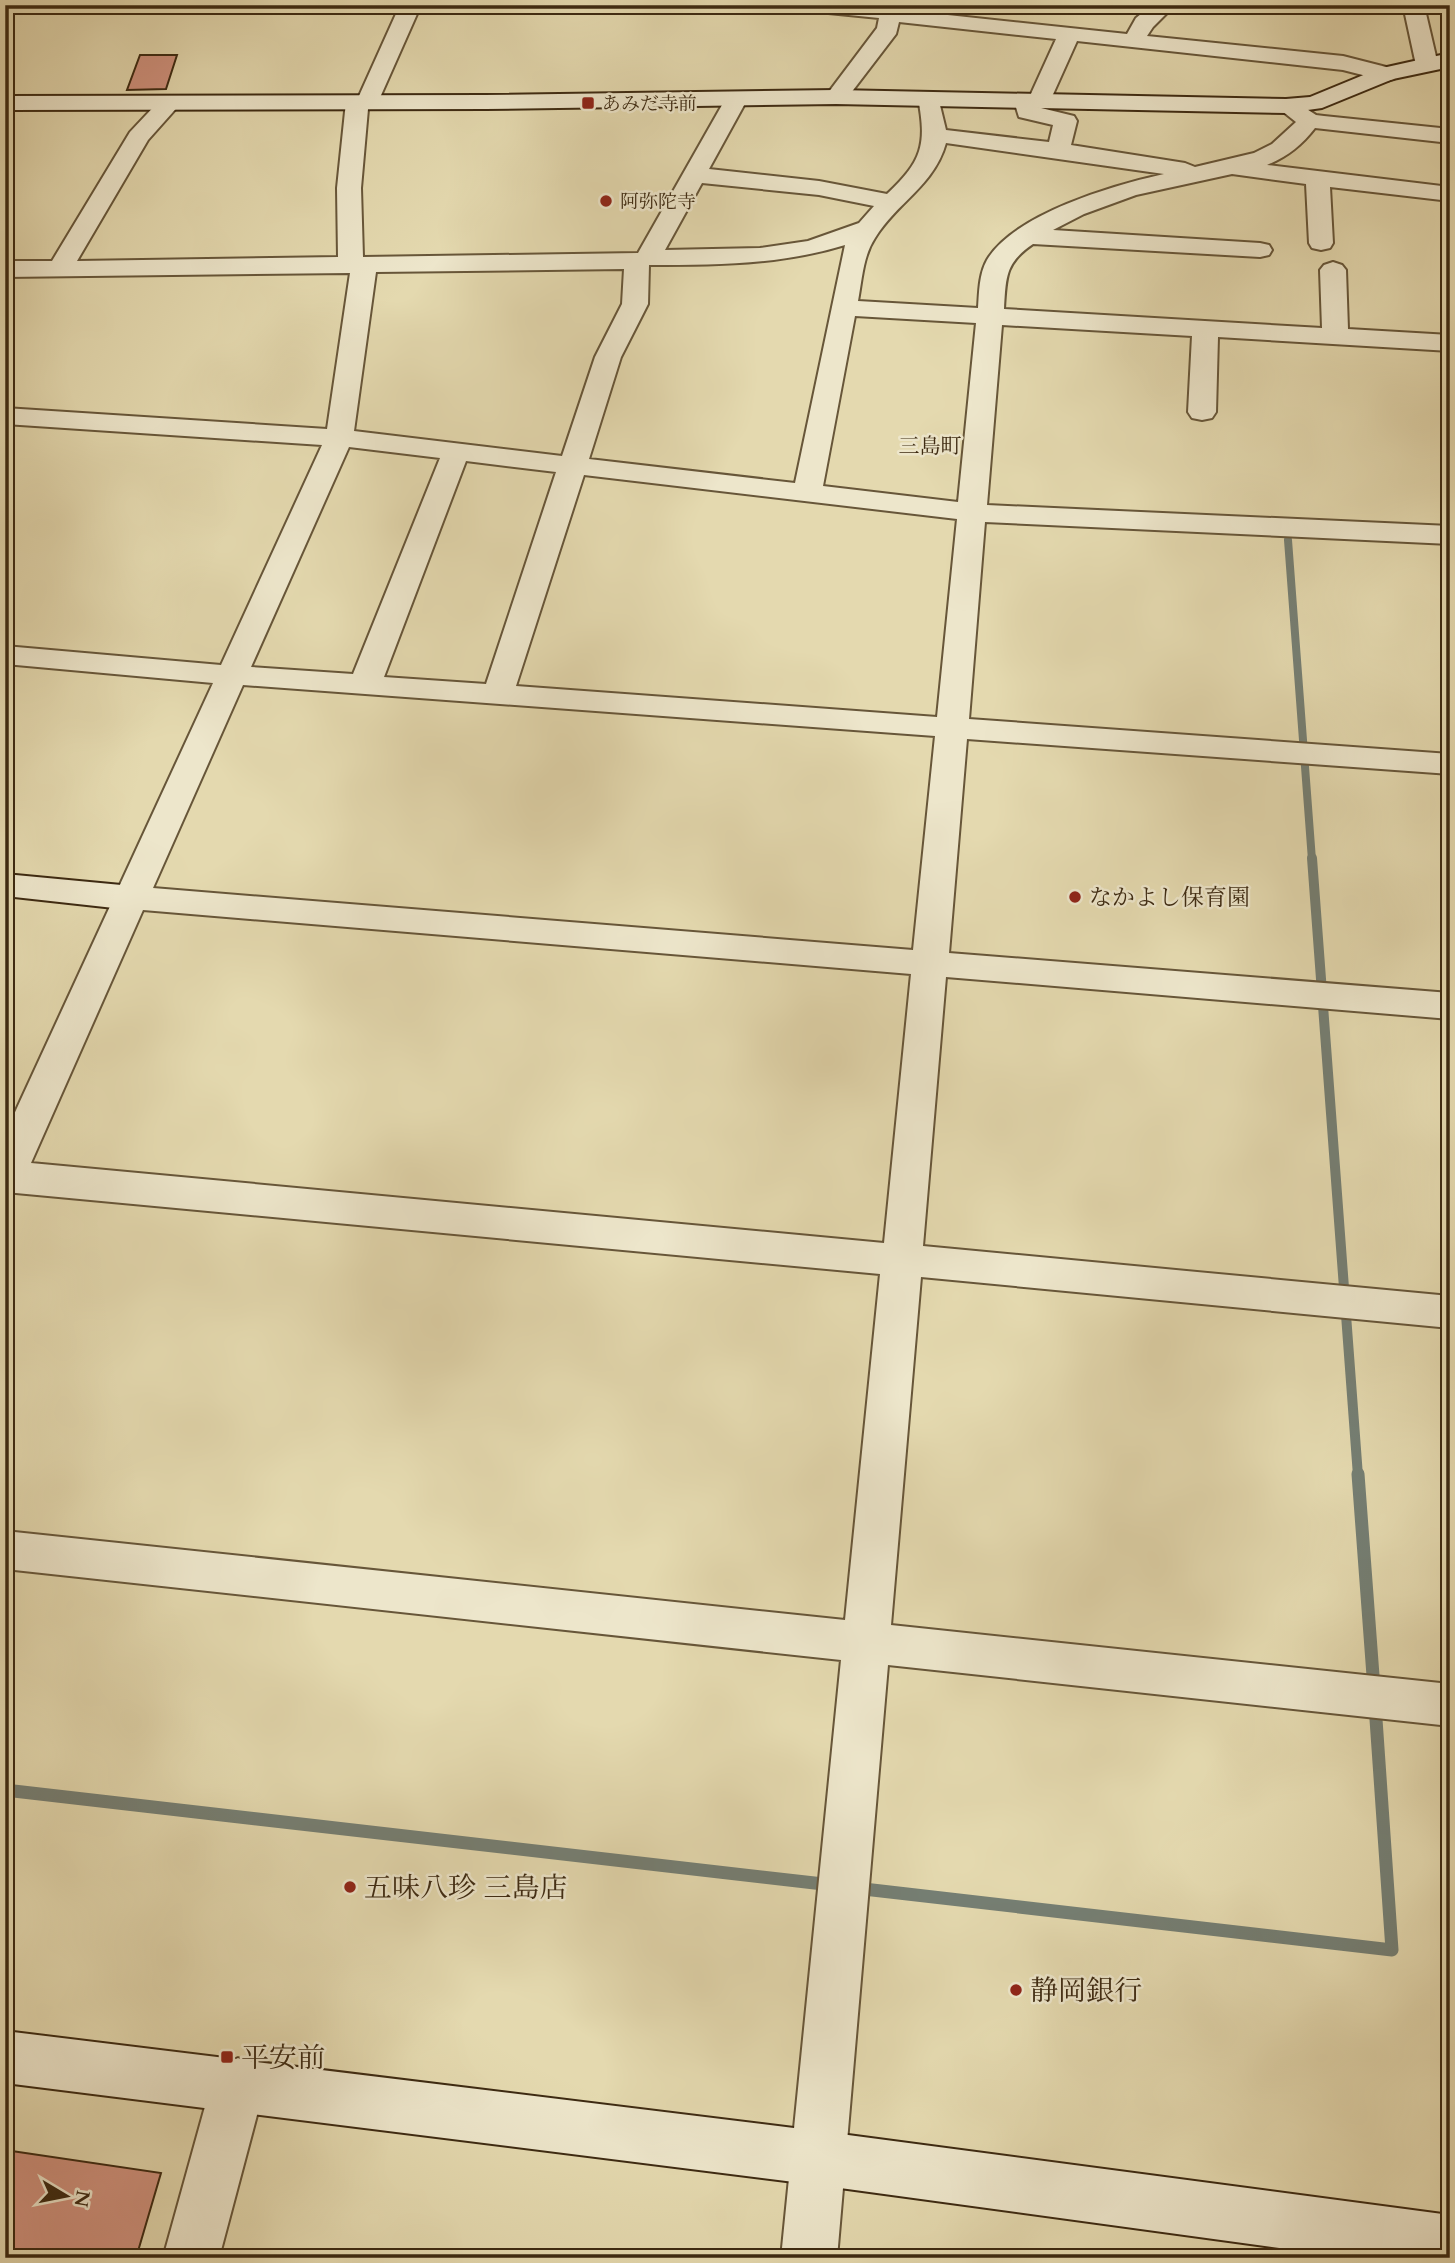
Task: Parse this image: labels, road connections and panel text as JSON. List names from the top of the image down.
{
  "districts": ["三島町"],
  "places": {
    "transit": ["あみだ寺前", "平安前"],
    "other": [
      "阿弥陀寺",
      "なかよし保育園",
      "五味八珍 三島店",
      "静岡銀行"
    ]
  },
  "north": "right"
}
